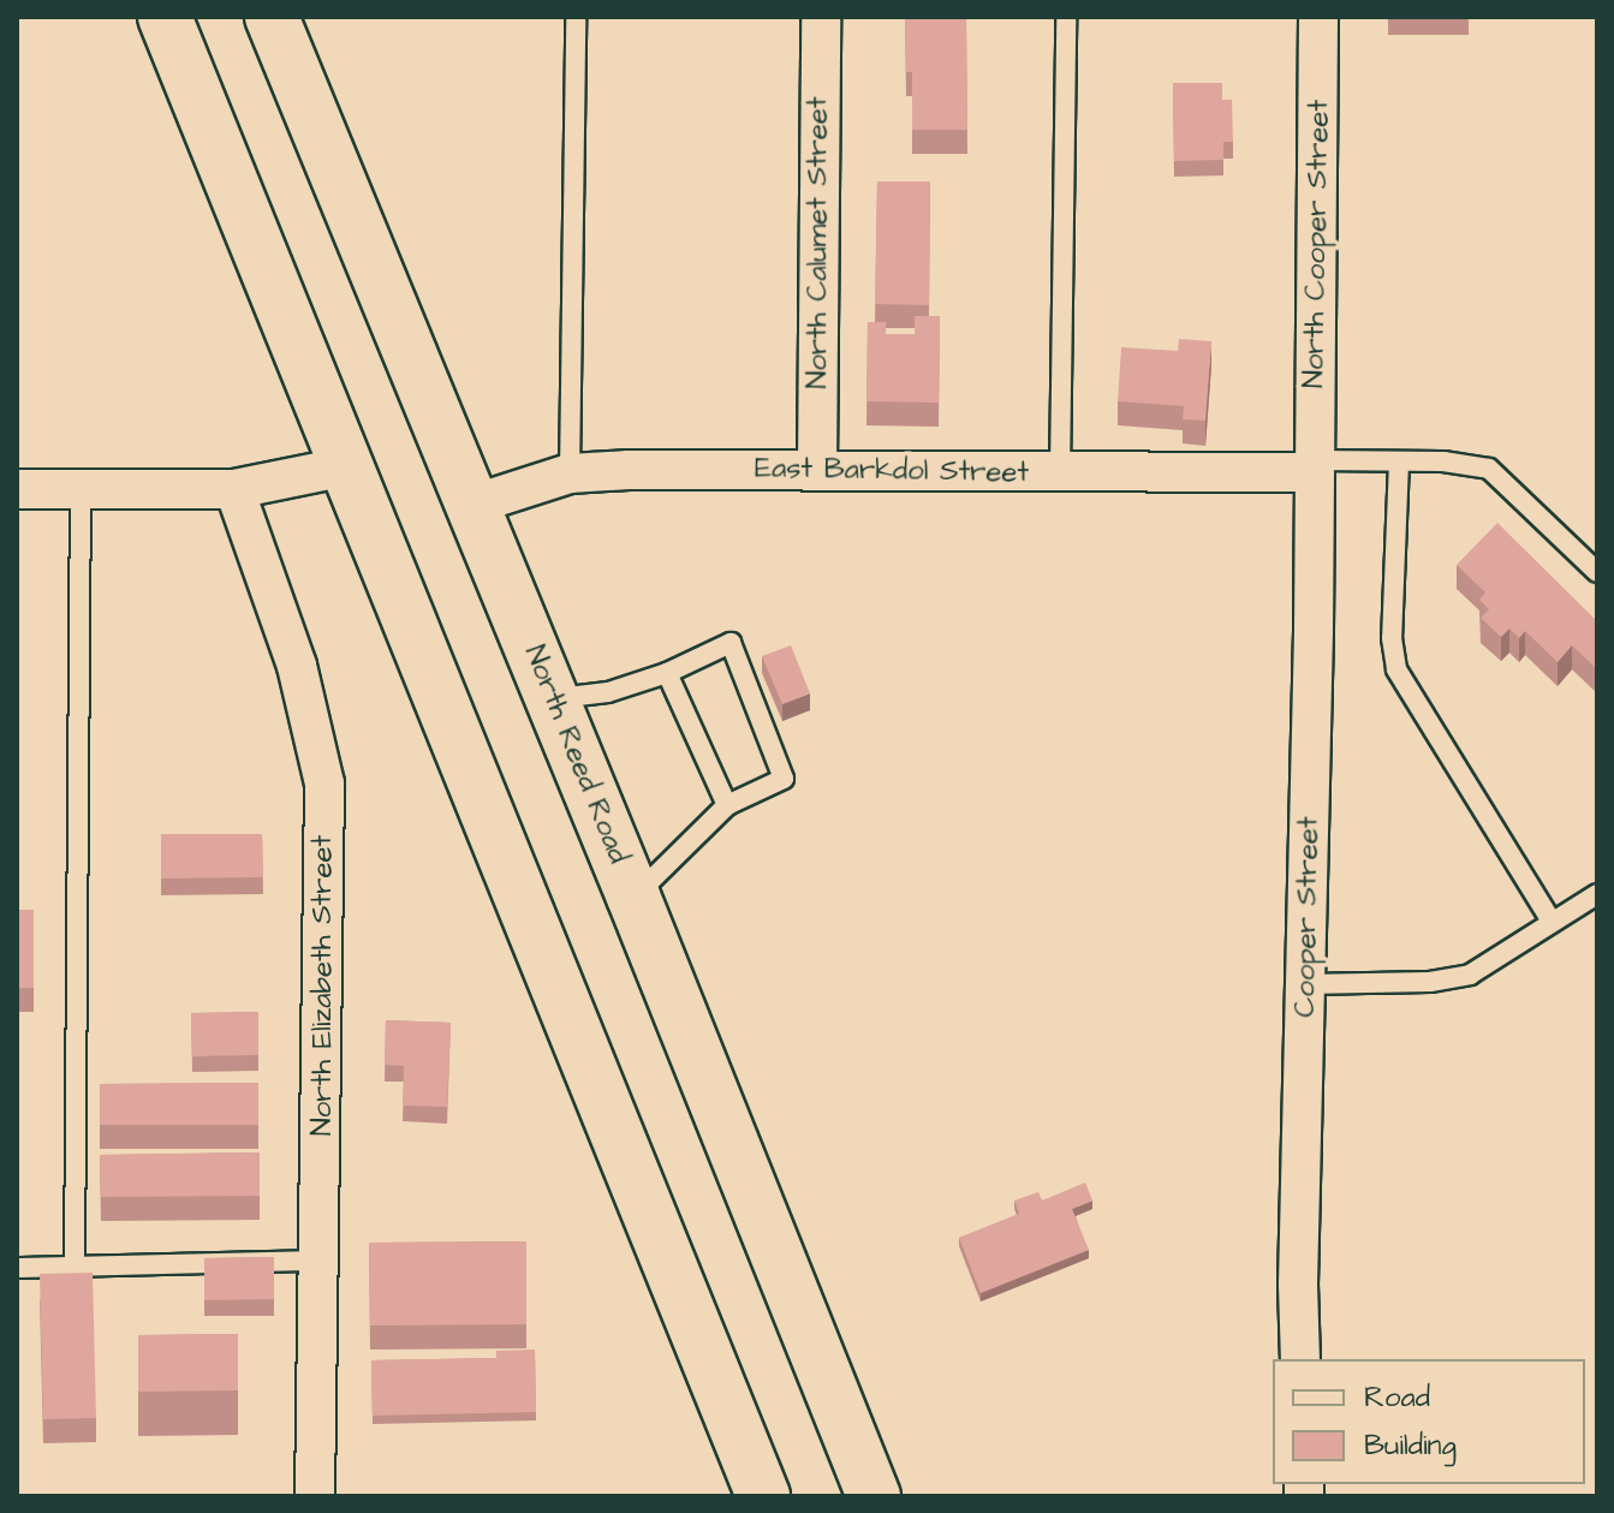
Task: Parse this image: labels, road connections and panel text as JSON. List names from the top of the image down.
{
  "streets": {
    "main road": ["North Reed Road"],
    "street": [
      "North Calumet Street",
      "North Cooper Street",
      "East Barkdol Street",
      "Cooper Street",
      "North Elizabeth Street"
    ]
  },
  "crossings": [
    ["North Calumet Street", "East Barkdol Street"],
    ["North Cooper Street", "East Barkdol Street"],
    ["North Cooper Street", "Cooper Street"],
    ["East Barkdol Street", "North Reed Road"],
    ["East Barkdol Street", "Cooper Street"]
  ],
  "legend": ["Road", "Building"]
}
